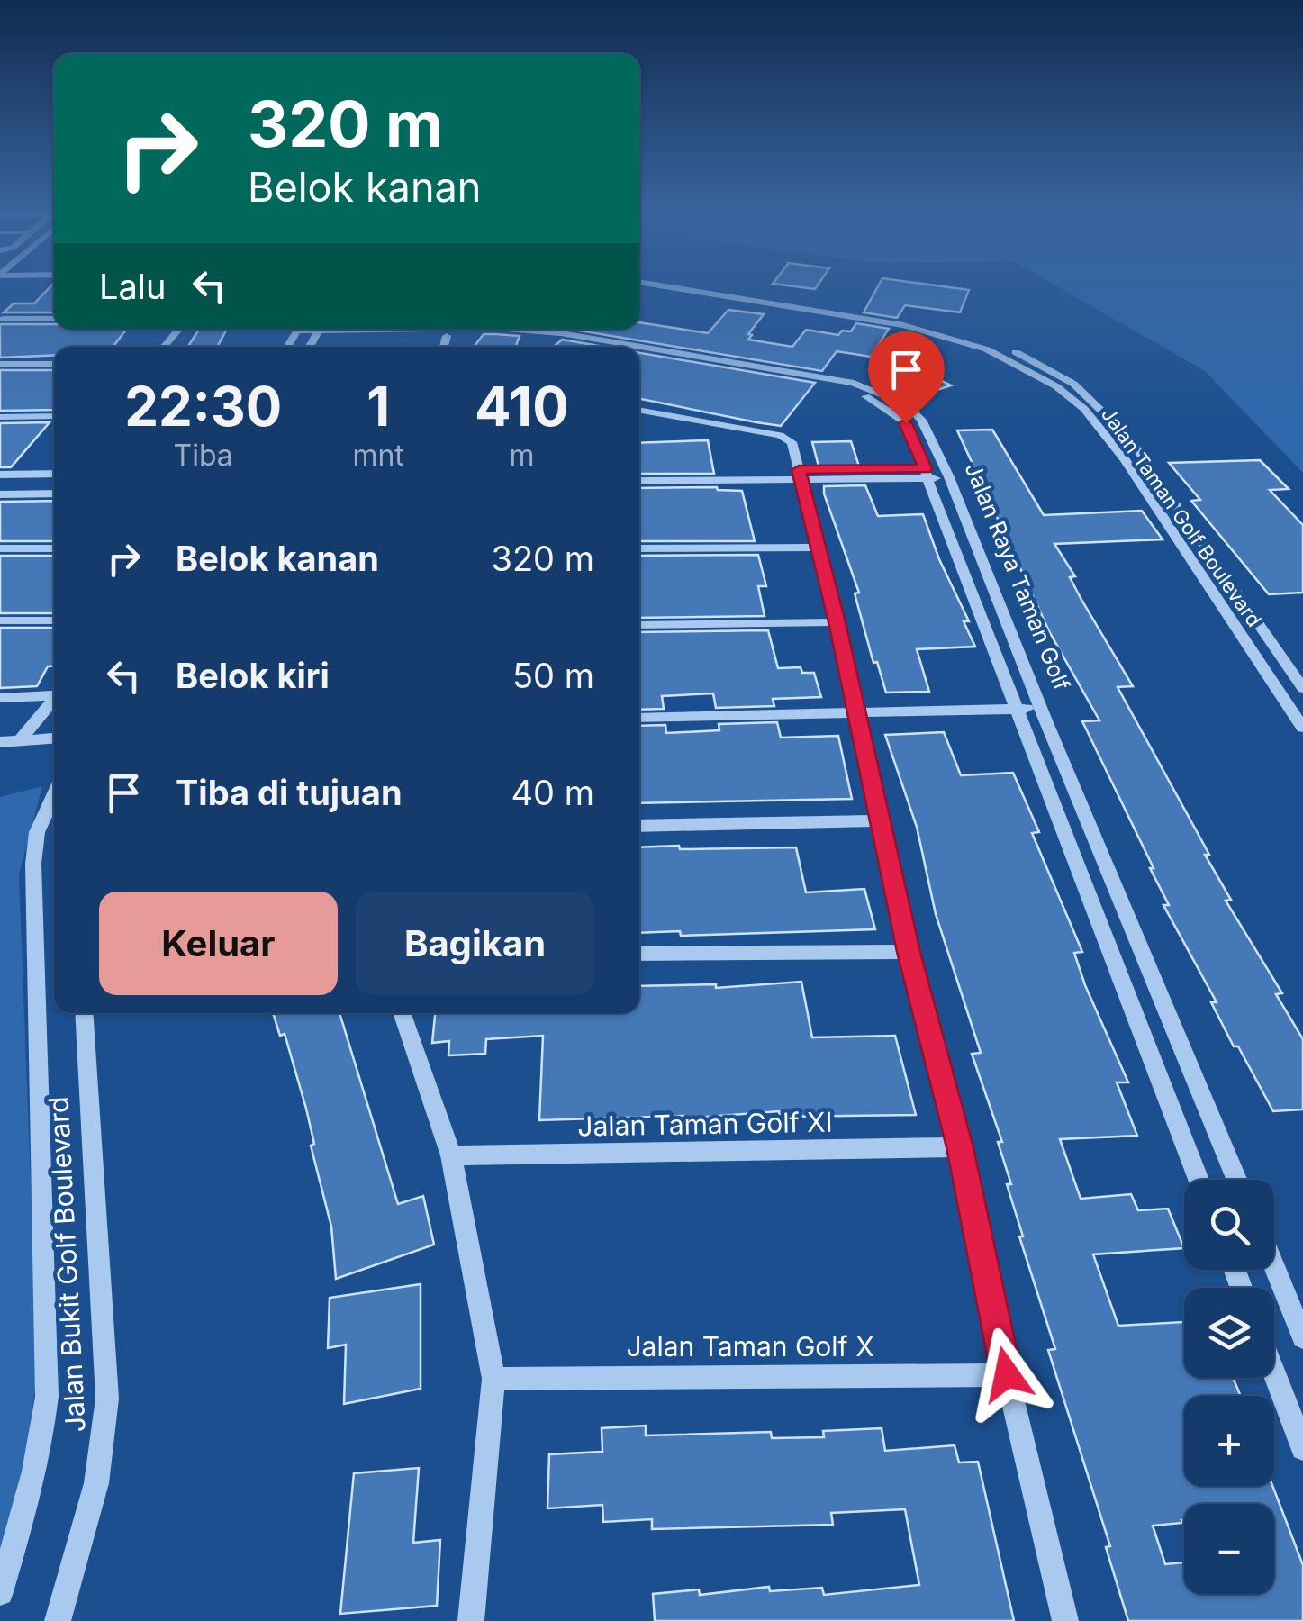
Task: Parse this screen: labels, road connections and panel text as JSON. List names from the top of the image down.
{
  "streets": {
    "street": [
      "Jalan Taman Golf Boulevard",
      "Jalan Raya Taman Golf",
      "Jalan Taman Golf XI",
      "Jalan Bukit Golf Boulevard",
      "Jalan Taman Golf X"
    ]
  },
  "page": {
    "turn": ["320 m", "Belok kanan"],
    "then": "Lalu",
    "eta": [
      "22:30",
      "Tiba",
      "1",
      "mnt",
      "410",
      "m"
    ],
    "list": [
      {
        "name": "Belok kanan",
        "value": "320 m"
      },
      {
        "name": "Belok kiri",
        "value": "50 m"
      },
      {
        "name": "Tiba di tujuan",
        "value": "40 m"
      }
    ],
    "buttons": ["Keluar", "Bagikan"],
    "map_buttons": ["+", "−"]
  }
}
